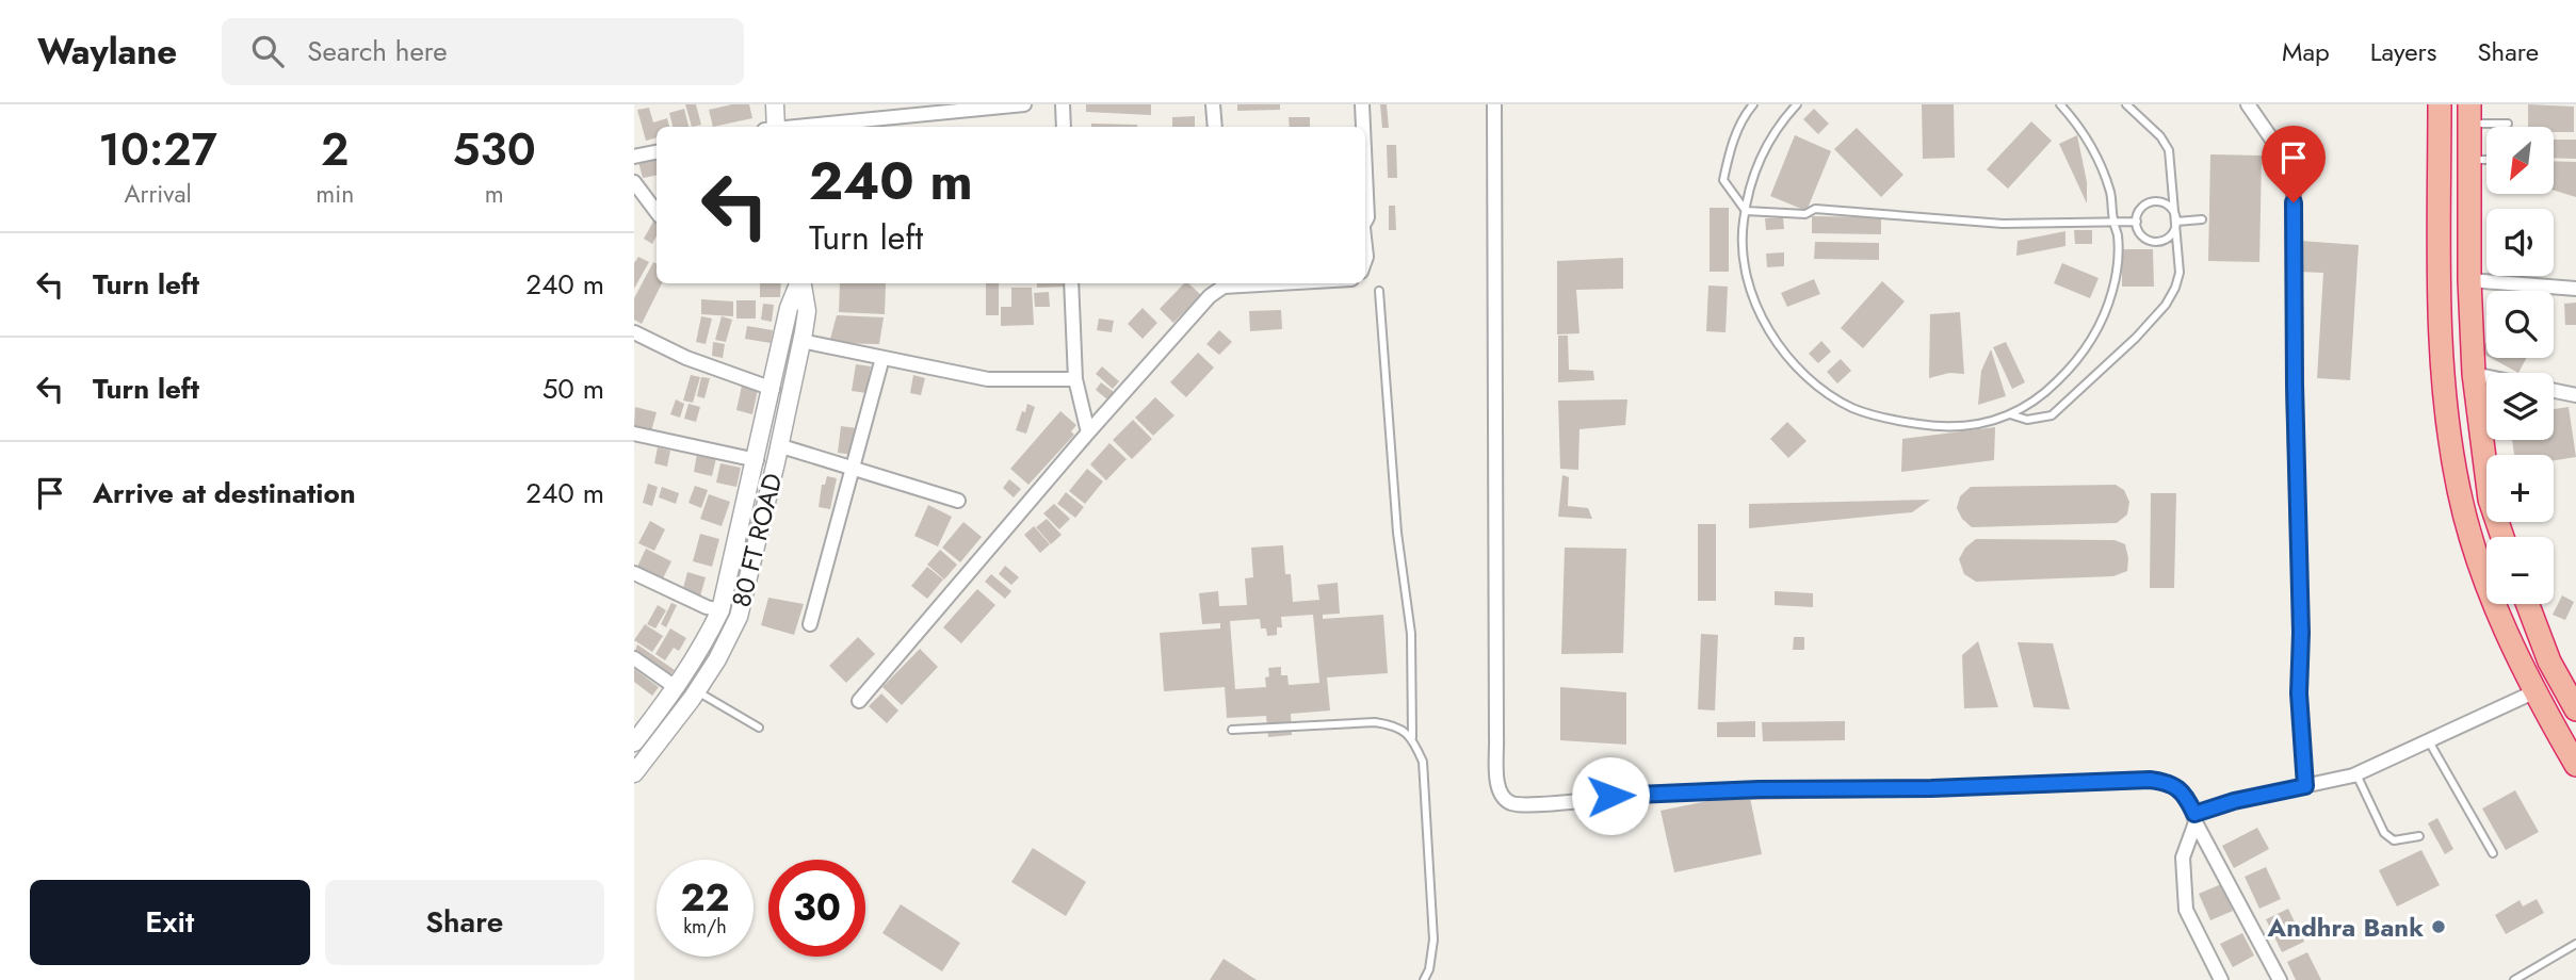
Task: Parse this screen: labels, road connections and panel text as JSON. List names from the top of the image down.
{
  "streets": {
    "street": ["80 FT ROAD"]
  },
  "places": ["Andhra Bank"],
  "north": "bottom left",
  "page": {
    "header": "Waylane",
    "search": "Search here",
    "nav": ["Map", "Layers", "Share"],
    "eta": [
      "10:27",
      "Arrival",
      "2",
      "min",
      "530",
      "m"
    ],
    "map_buttons": ["+", "−"],
    "turn": ["240 m", "Turn left"],
    "list": [
      {
        "name": "Turn left",
        "value": "240 m"
      },
      {
        "name": "Turn left",
        "value": "50 m"
      },
      {
        "name": "Arrive at destination",
        "value": "240 m"
      }
    ],
    "speed": "22 km/h",
    "limit": "30",
    "buttons": ["Exit", "Share"]
  }
}
